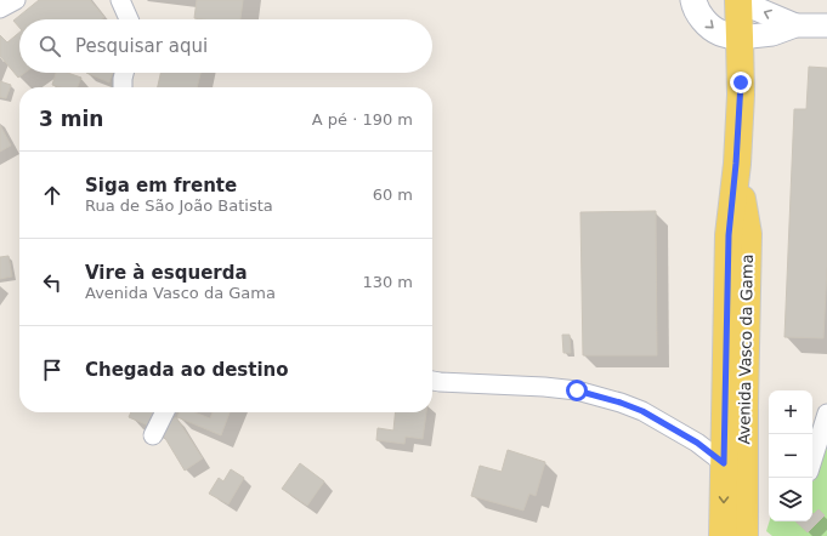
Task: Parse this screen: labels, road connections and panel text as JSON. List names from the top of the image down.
{
  "streets": {
    "main road": ["Avenida Vasco da Gama"]
  },
  "page": {
    "search": "Pesquisar aqui",
    "heading": ["3 min", "A pé · 190 m"],
    "list": [
      ["Siga em frente", "Rua de São João Batista", "60 m"],
      ["Vire à esquerda", "Avenida Vasco da Gama", "130 m"],
      "Chegada ao destino"
    ],
    "map_buttons": ["+", "−"]
  }
}
